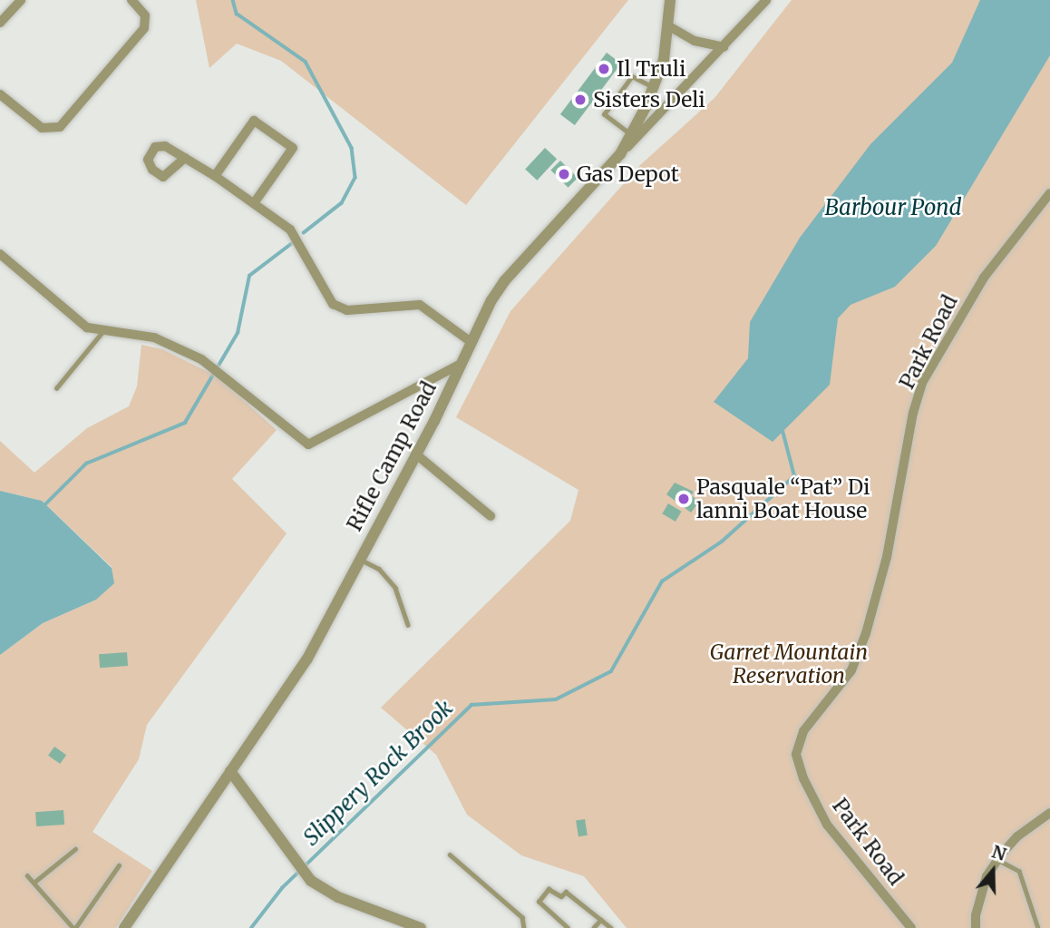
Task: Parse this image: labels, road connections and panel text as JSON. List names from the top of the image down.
{
  "streets": {
    "street": ["Park Road", "Rifle Camp Road"]
  },
  "water": ["Barbour Pond", "Slippery Rock Brook"],
  "parks": ["Garret Mountain Reservation"],
  "places": [
    "Il Truli",
    "Sisters Deli",
    "Gas Depot",
    "Pasquale “Pat” Di lanni Boat House"
  ],
  "north": "top"
}
